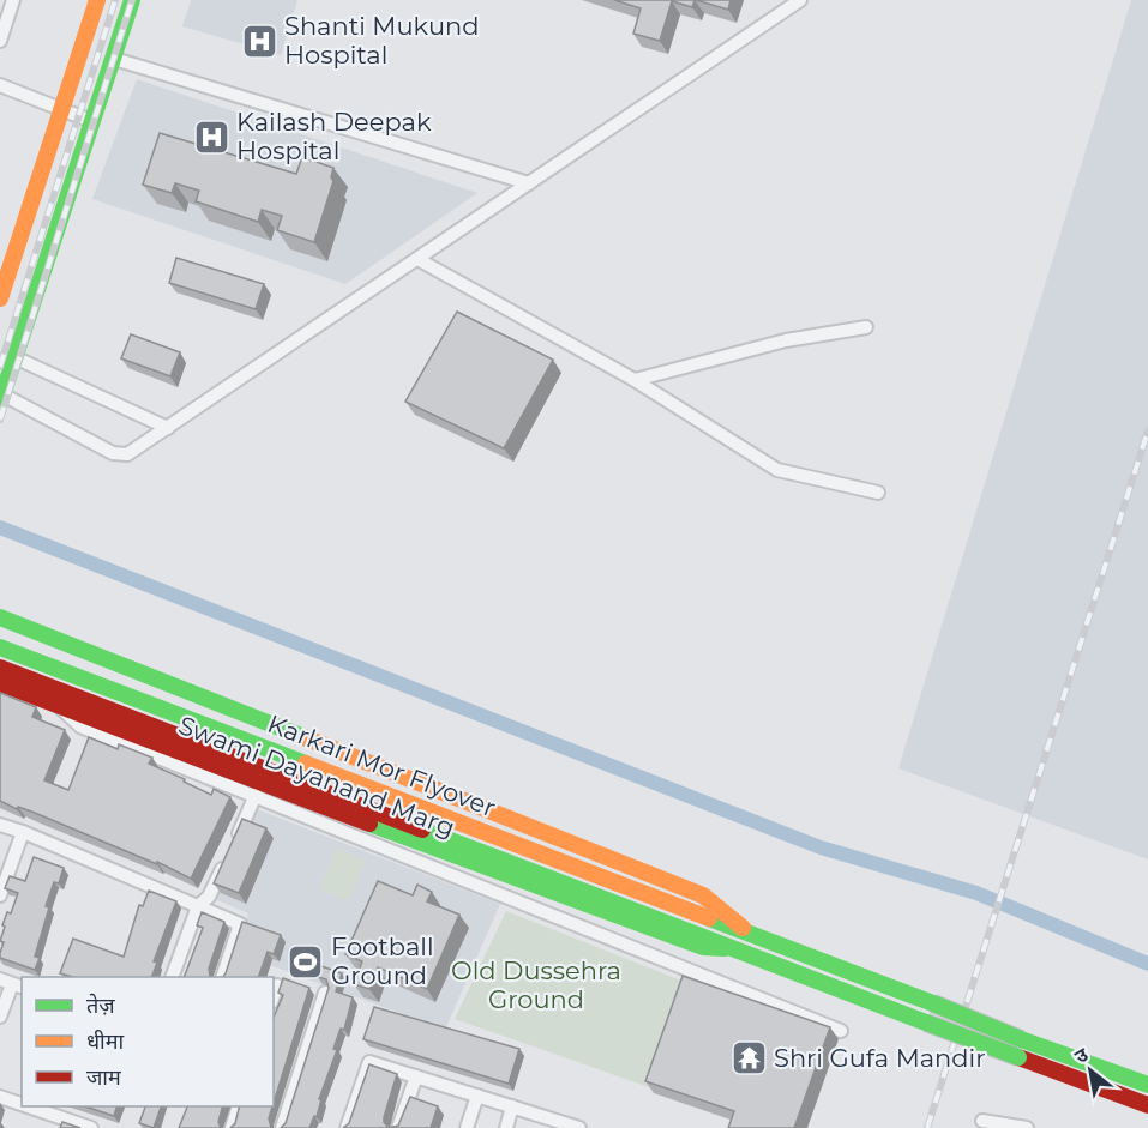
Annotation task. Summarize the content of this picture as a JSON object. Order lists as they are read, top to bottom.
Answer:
{
  "streets": {
    "main road": ["Karkari Mor Flyover", "Swami Dayanand Marg"]
  },
  "crossings": [
    ["Karkari Mor Flyover", "Swami Dayanand Marg"]
  ],
  "parks": ["Old Dussehra Ground"],
  "places": {
    "hospital": ["Shanti Mukund Hospital", "Kailash Deepak Hospital"],
    "sports": ["Football Ground"],
    "temple": ["Shri Gufa Mandir"]
  },
  "legend": ["तेज़", "धीमा", "जाम"],
  "north": "top left"
}
